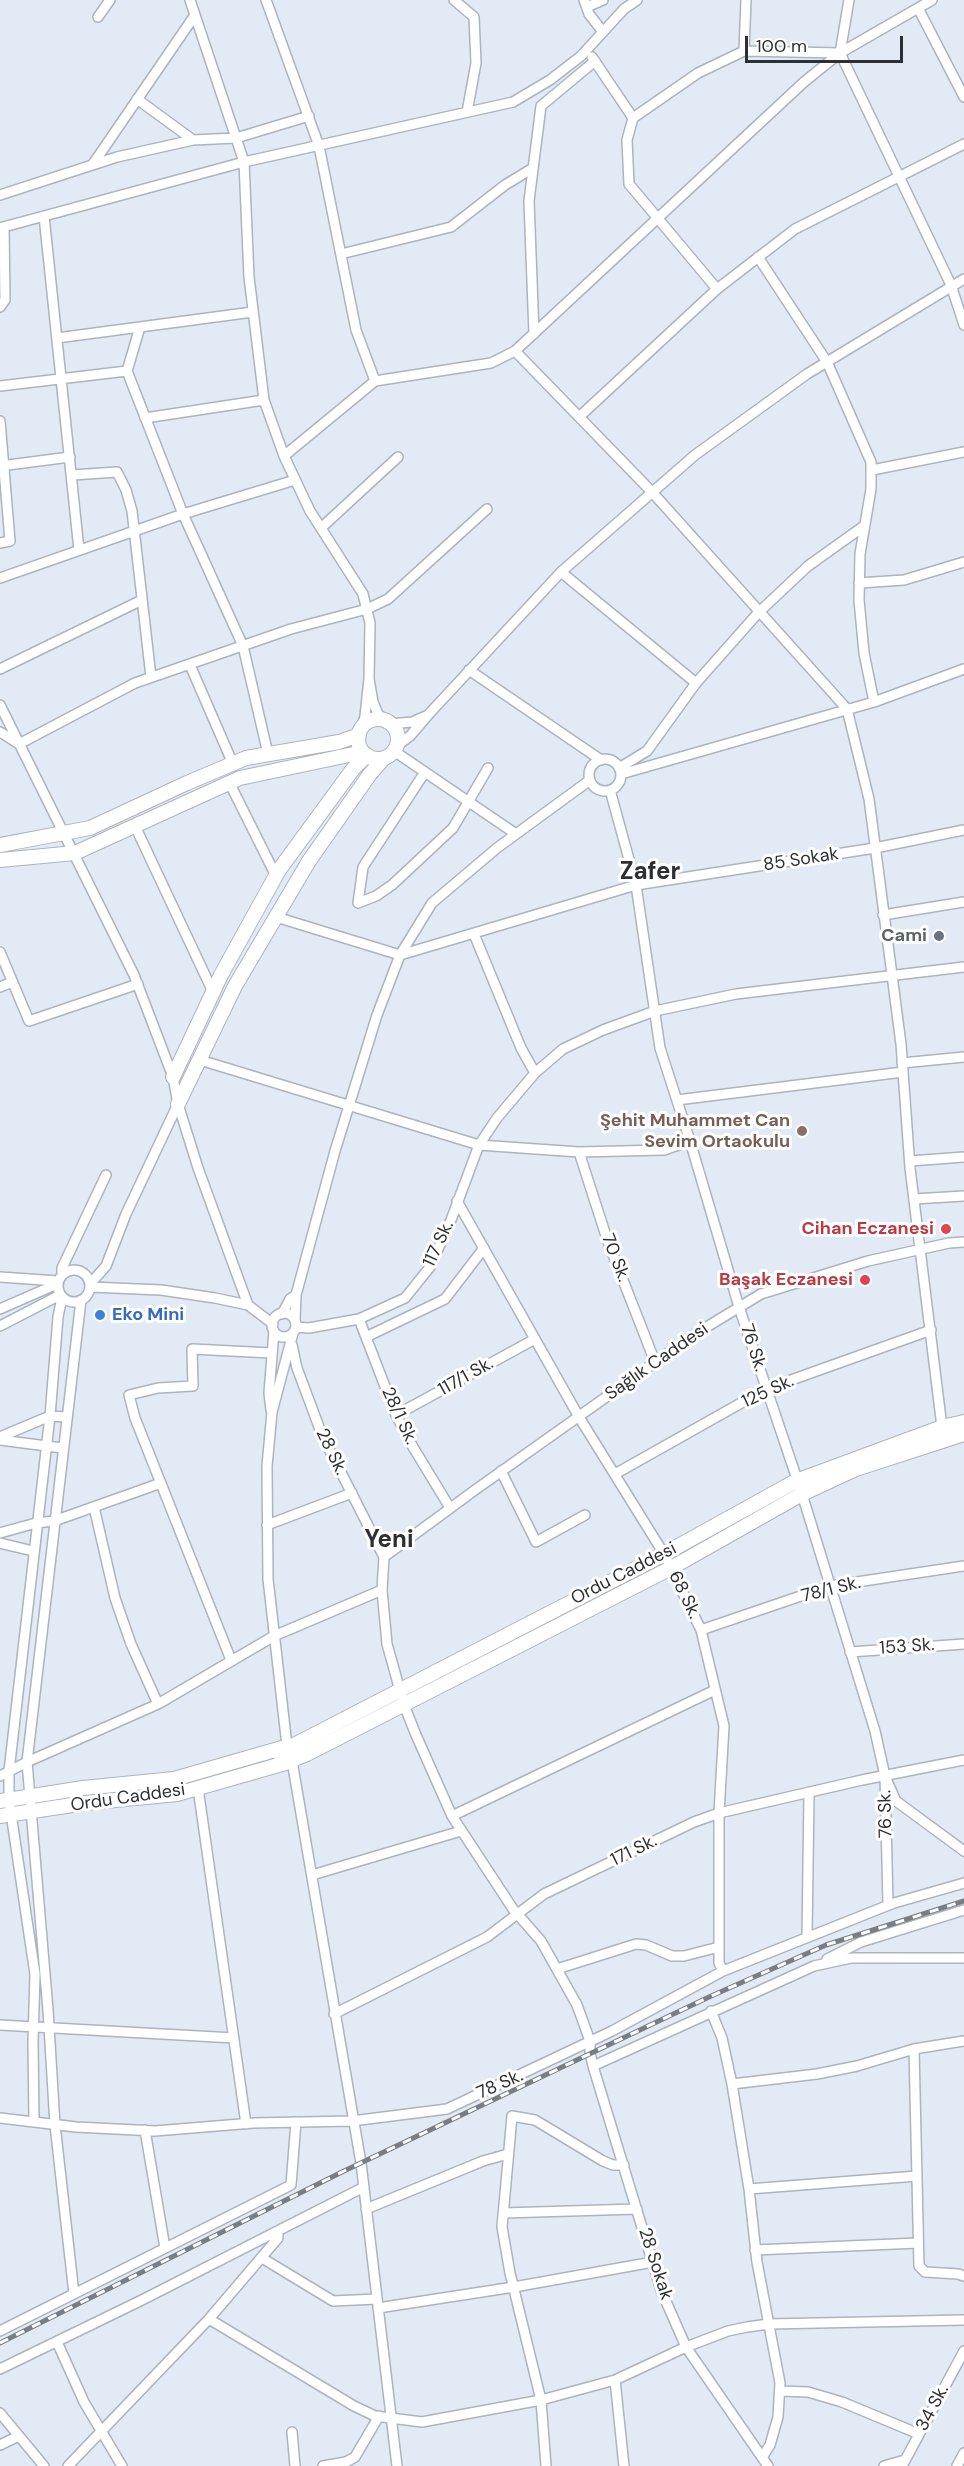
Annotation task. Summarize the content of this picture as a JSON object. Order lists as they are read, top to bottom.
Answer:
{
  "streets": {
    "main road": ["Ordu Caddesi"],
    "street": [
      "85 Sokak",
      "117 Sk.",
      "70 Sk.",
      "76 Sk.",
      "Sağlık Caddesi",
      "117/1 Sk.",
      "125 Sk.",
      "28/1 Sk.",
      "28 Sk.",
      "78/1 Sk.",
      "68 Sk.",
      "153 Sk.",
      "171 Sk.",
      "78 Sk.",
      "28 Sokak",
      "34 Sk."
    ]
  },
  "crossings": [
    ["85 Sokak", "76 Sk."],
    ["117 Sk.", "76 Sk."],
    ["117 Sk.", "28/1 Sk."],
    ["117 Sk.", "28 Sk."],
    ["117 Sk.", "68 Sk."],
    ["70 Sk.", "Sağlık Caddesi"],
    ["76 Sk.", "Sağlık Caddesi"],
    ["76 Sk.", "125 Sk."],
    ["76 Sk.", "Ordu Caddesi"],
    ["76 Sk.", "78/1 Sk."],
    ["76 Sk.", "153 Sk."],
    ["76 Sk.", "171 Sk."],
    ["76 Sk.", "78 Sk."],
    ["Sağlık Caddesi", "28/1 Sk."],
    ["Sağlık Caddesi", "28 Sk."],
    ["Sağlık Caddesi", "68 Sk."],
    ["Sağlık Caddesi", "28 Sokak"],
    ["117/1 Sk.", "28/1 Sk."],
    ["117/1 Sk.", "68 Sk."],
    ["125 Sk.", "68 Sk."],
    ["28 Sk.", "28 Sokak"],
    ["Ordu Caddesi", "68 Sk."],
    ["Ordu Caddesi", "28 Sokak"],
    ["78/1 Sk.", "68 Sk."],
    ["68 Sk.", "171 Sk."],
    ["68 Sk.", "78 Sk."],
    ["171 Sk.", "28 Sokak"],
    ["78 Sk.", "28 Sokak"]
  ],
  "districts": ["Zafer", "Yeni"],
  "places": [
    "Cami",
    "Şehit Muhammet Can Sevim Ortaokulu",
    "Cihan Eczanesi",
    "Başak Eczanesi",
    "Eko Mini"
  ],
  "scale_bar": "100 m"
}
